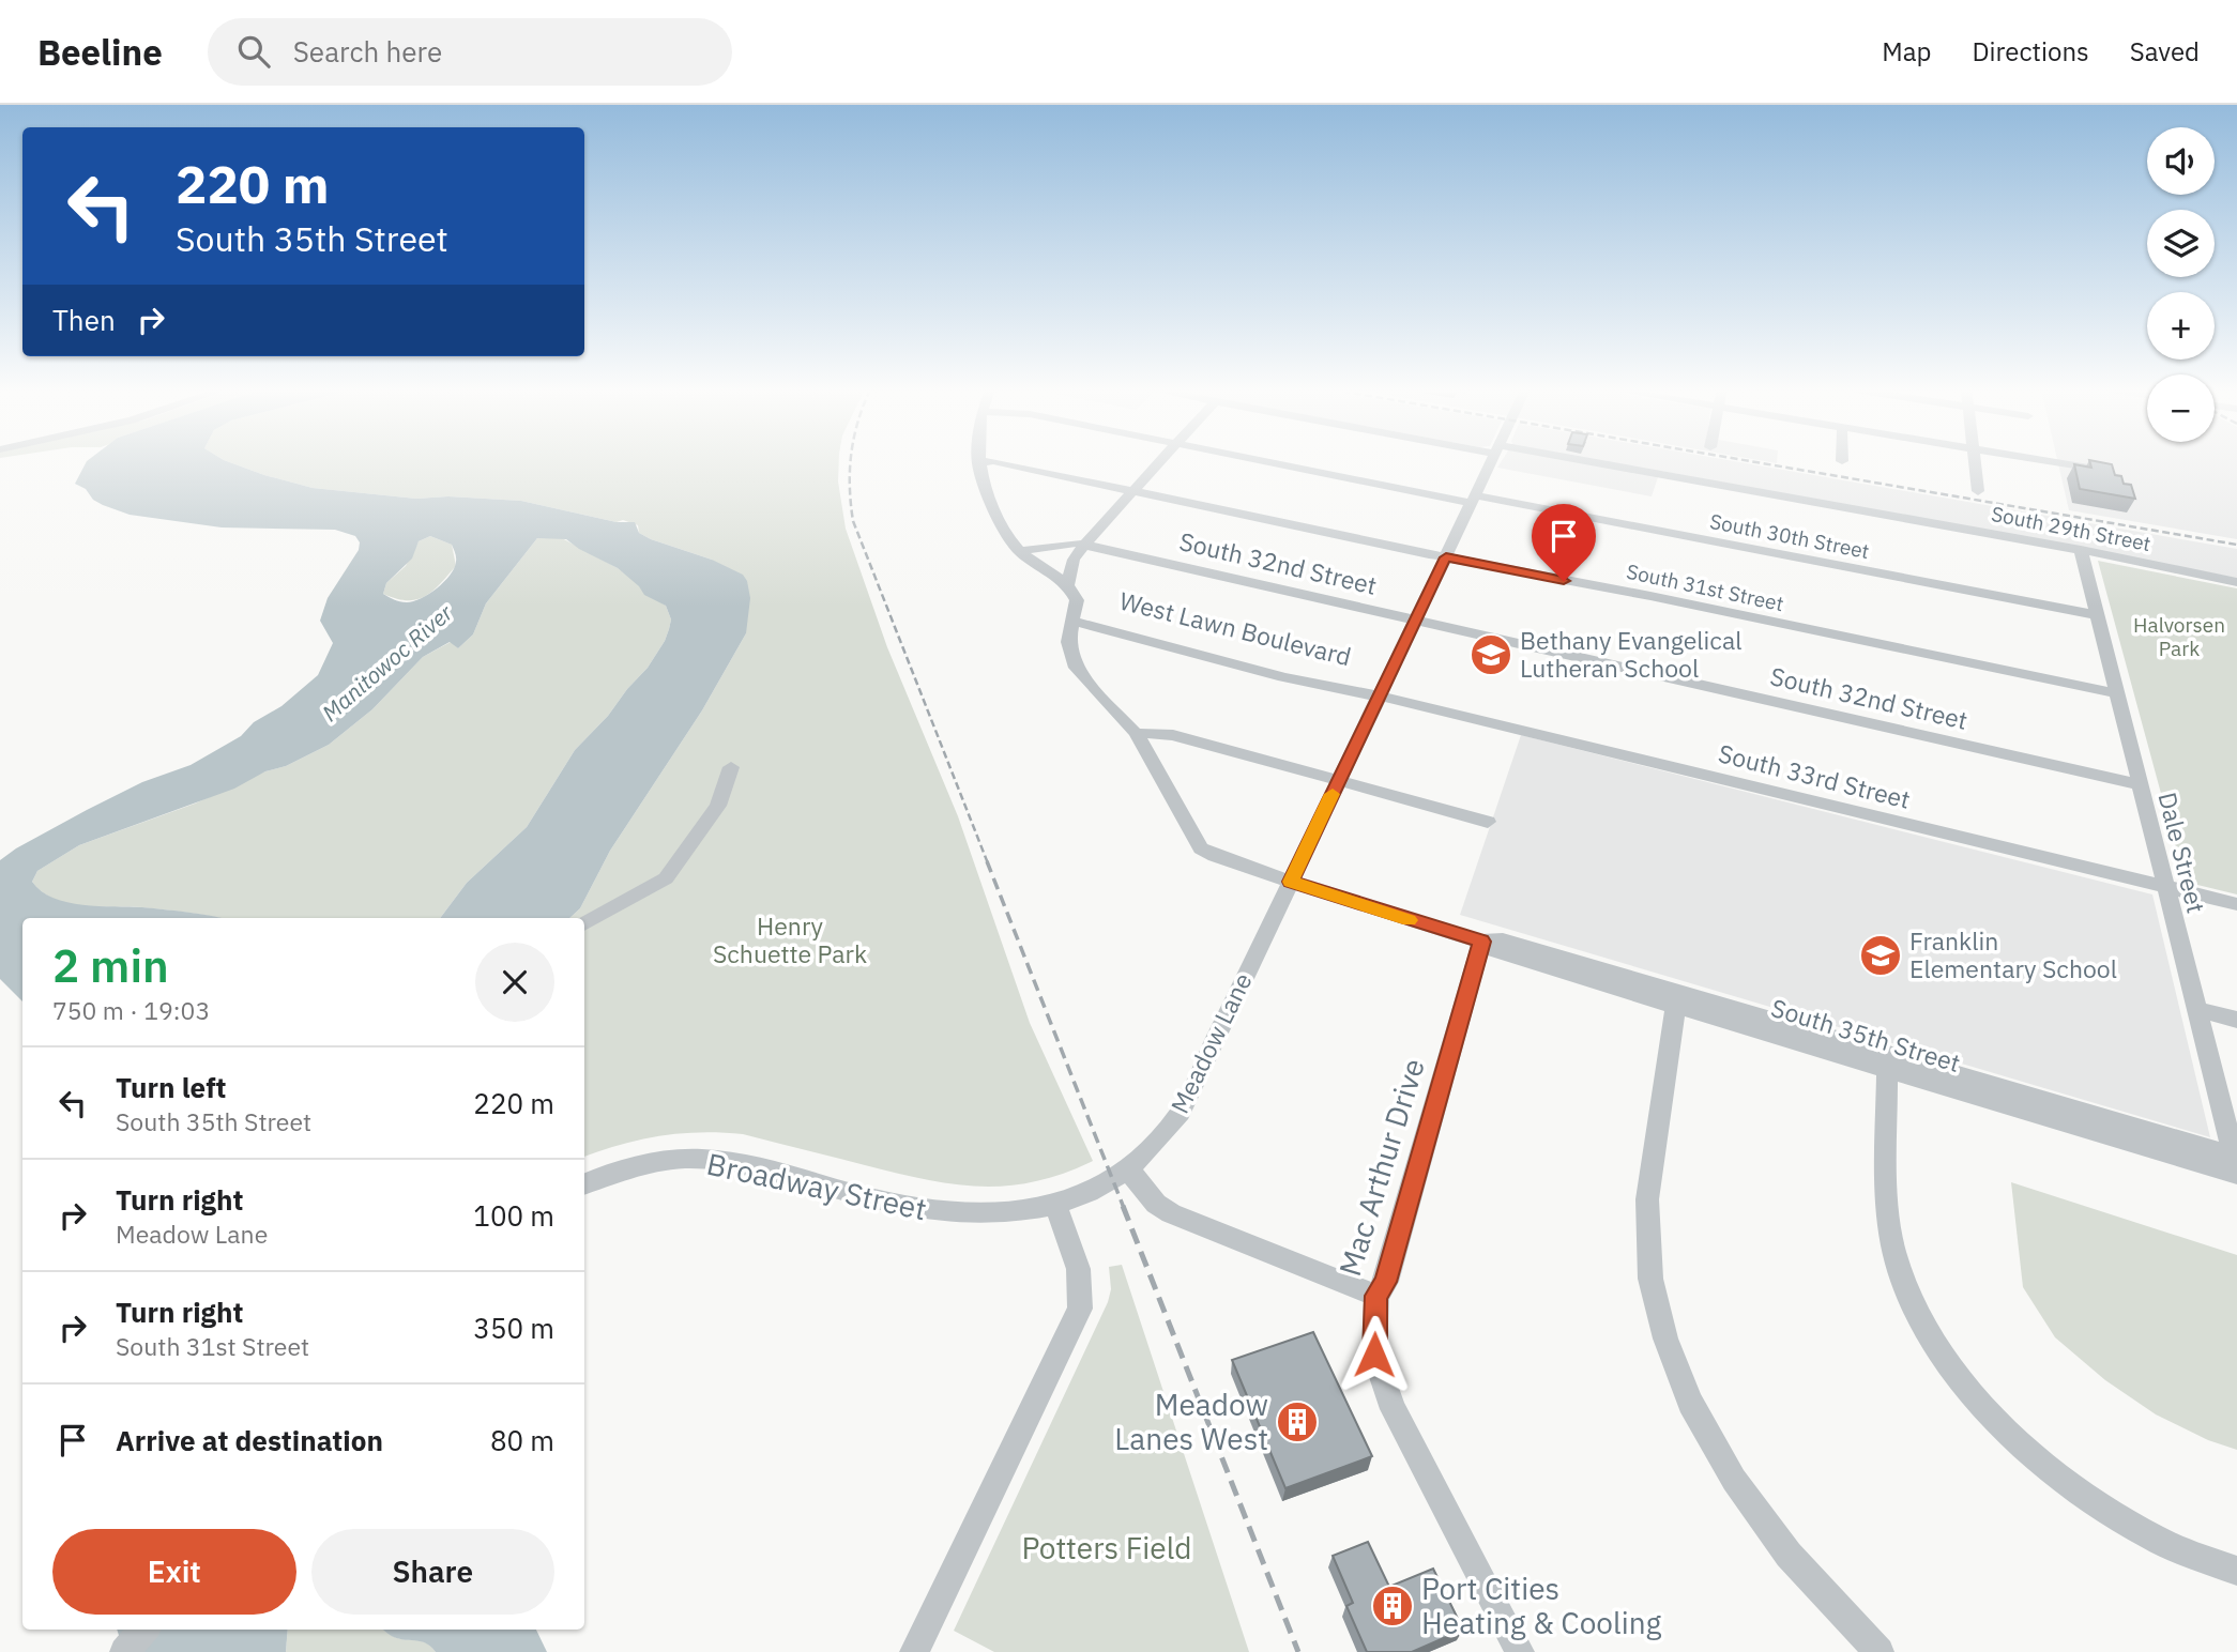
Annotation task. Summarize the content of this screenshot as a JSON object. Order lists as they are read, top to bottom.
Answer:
{
  "streets": {
    "street": [
      "South 29th Street",
      "South 30th Street",
      "South 32nd Street",
      "South 31st Street",
      "West Lawn Boulevard",
      "South 33rd Street",
      "Dale Street",
      "South 35th Street",
      "Meadow Lane",
      "Mac Arthur Drive",
      "Broadway Street"
    ]
  },
  "crossings": [
    ["South 29th Street", "Dale Street"],
    ["South 30th Street", "Dale Street"],
    ["South 30th Street", "Meadow Lane"],
    ["South 32nd Street", "Dale Street"],
    ["South 32nd Street", "Meadow Lane"],
    ["South 31st Street", "Dale Street"],
    ["South 31st Street", "Meadow Lane"],
    ["West Lawn Boulevard", "South 33rd Street"],
    ["West Lawn Boulevard", "Meadow Lane"],
    ["South 33rd Street", "Dale Street"],
    ["South 33rd Street", "Meadow Lane"],
    ["Dale Street", "South 35th Street"],
    ["South 35th Street", "Meadow Lane"],
    ["South 35th Street", "Mac Arthur Drive"],
    ["Meadow Lane", "Broadway Street"]
  ],
  "water": ["Manitowoc River"],
  "parks": ["Halvorsen Park", "Henry Schuette Park", "Potters Field"],
  "places": {
    "school or university": ["Bethany Evangelical Lutheran School", "Franklin Elementary School"],
    "building": ["Meadow Lanes West", "Port Cities Heating & Cooling"]
  },
  "page": {
    "header": "Beeline",
    "search": "Search here",
    "nav": ["Map", "Directions", "Saved"],
    "map_buttons": ["+", "−"],
    "turn": ["220 m", "South 35th Street"],
    "then": "Then",
    "heading": ["2 min", "750 m · 19:03"],
    "list": [
      {
        "name": "Turn left",
        "note": "South 35th Street",
        "value": "220 m"
      },
      {
        "name": "Turn right",
        "note": "Meadow Lane",
        "value": "100 m"
      },
      {
        "name": "Turn right",
        "note": "South 31st Street",
        "value": "350 m"
      },
      {
        "name": "Arrive at destination",
        "value": "80 m"
      }
    ],
    "buttons": ["Exit", "Share"]
  }
}
